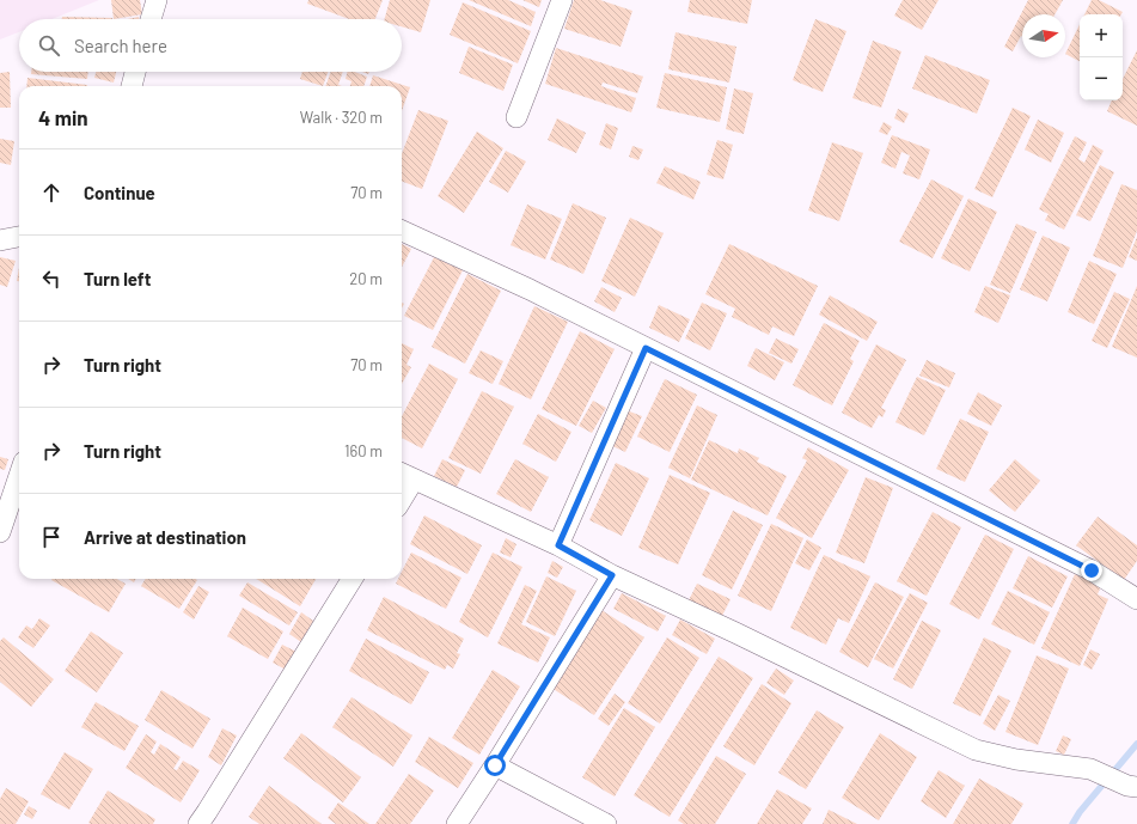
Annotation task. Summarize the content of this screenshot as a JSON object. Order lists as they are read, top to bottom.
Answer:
{
  "north": "right",
  "page": {
    "map_buttons": ["+", "−"],
    "search": "Search here",
    "heading": ["4 min", "Walk · 320 m"],
    "list": [
      ["Continue", "70 m"],
      ["Turn left", "20 m"],
      ["Turn right", "70 m"],
      ["Turn right", "160 m"],
      "Arrive at destination"
    ]
  }
}
